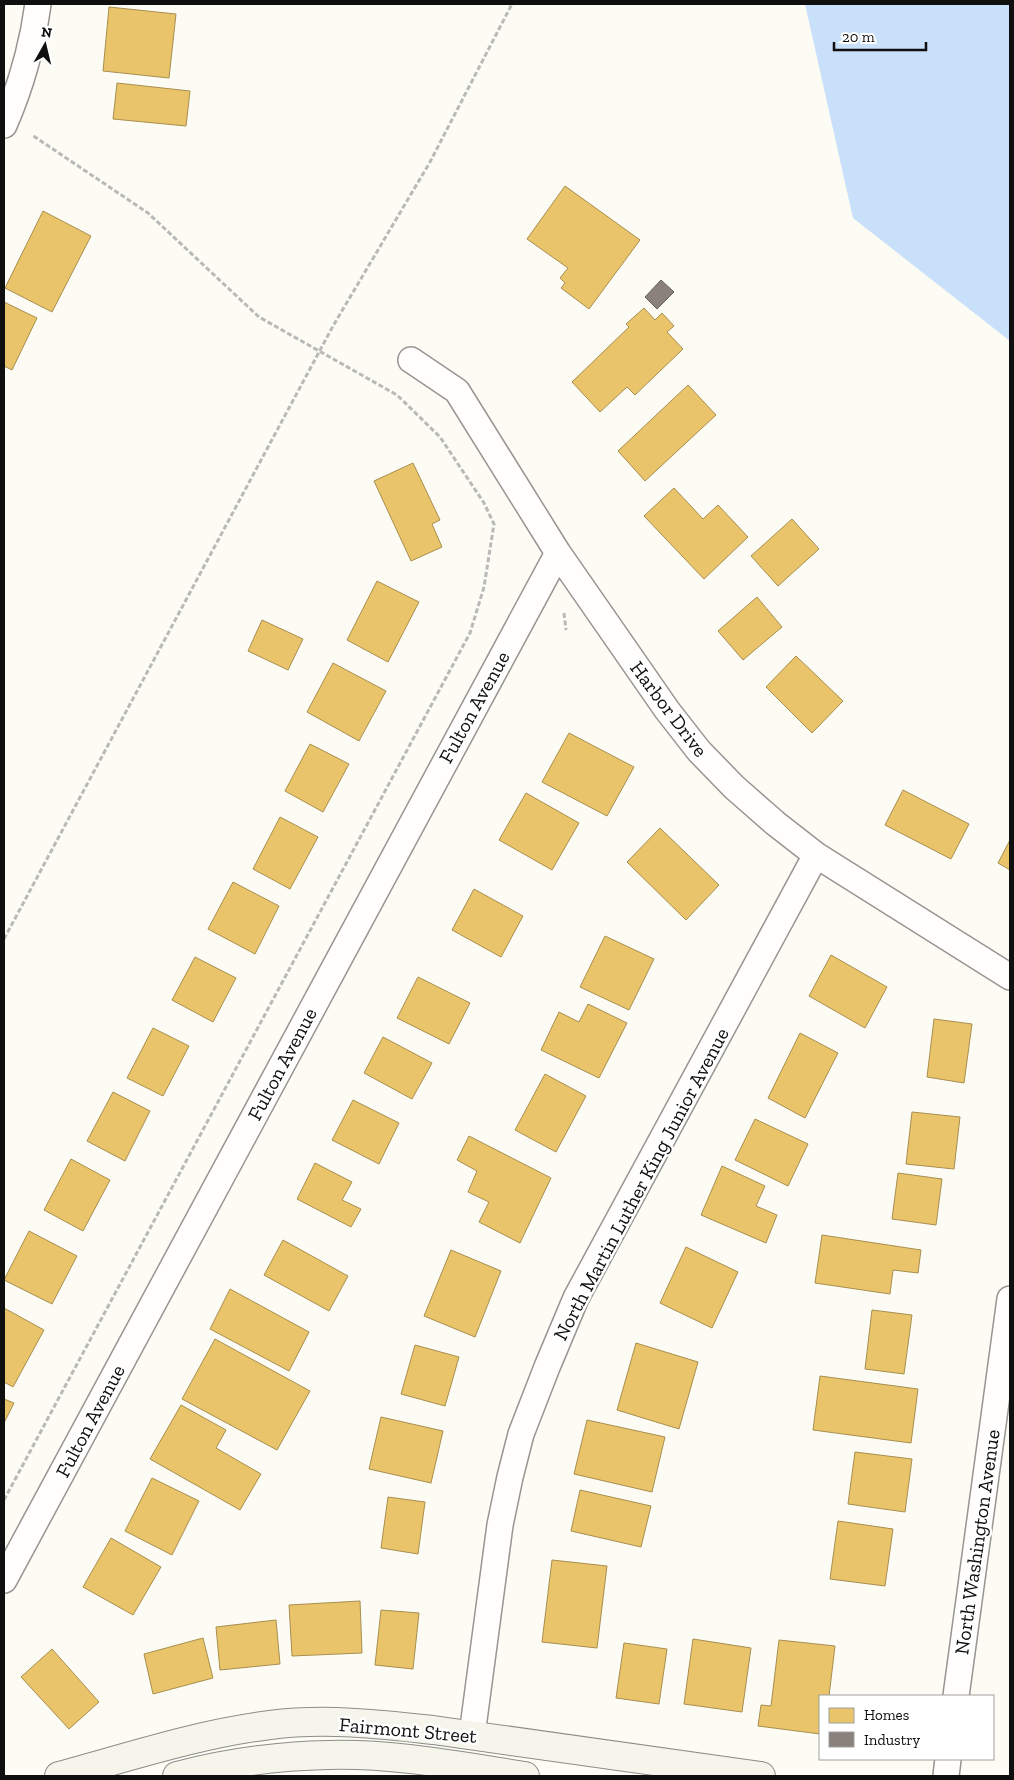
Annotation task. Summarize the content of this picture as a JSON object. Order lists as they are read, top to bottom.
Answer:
{
  "streets": {
    "main road": ["Fairmont Street"],
    "street": [
      "Fulton Avenue",
      "Harbor Drive",
      "North Martin Luther King Junior Avenue",
      "North Washington Avenue"
    ]
  },
  "crossings": [
    ["Fulton Avenue", "Harbor Drive"],
    ["Harbor Drive", "North Martin Luther King Junior Avenue"],
    ["North Martin Luther King Junior Avenue", "Fairmont Street"]
  ],
  "legend": ["Homes", "Industry"],
  "scale_bar": "20 m",
  "north": "top"
}
